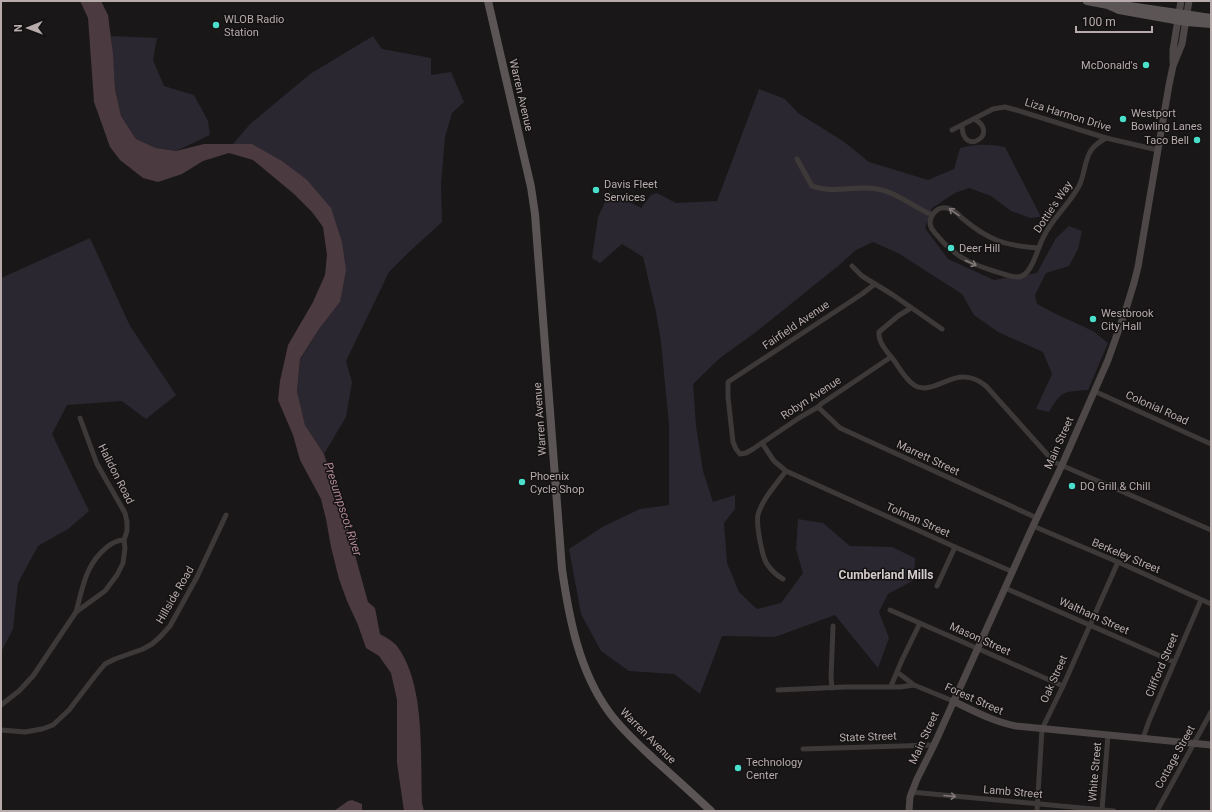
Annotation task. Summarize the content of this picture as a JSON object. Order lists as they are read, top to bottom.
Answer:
{
  "streets": {
    "main road": ["Warren Avenue", "Main Street", "Forest Street"],
    "street": [
      "Liza Harmon Drive",
      "Dottie's Way",
      "Fairfield Avenue",
      "Robyn Avenue",
      "Colonial Road",
      "Marrett Street",
      "Halidon Road",
      "Tolman Street",
      "Berkeley Street",
      "Hillside Road",
      "Waltham Street",
      "Mason Street",
      "Clifford Street",
      "Oak Street",
      "State Street",
      "Cottage Street",
      "White Street",
      "Lamb Street"
    ]
  },
  "crossings": [
    ["Liza Harmon Drive", "Dottie's Way"],
    ["Liza Harmon Drive", "Main Street"],
    ["Fairfield Avenue", "Robyn Avenue"],
    ["Robyn Avenue", "Marrett Street"],
    ["Robyn Avenue", "Tolman Street"],
    ["Colonial Road", "Main Street"],
    ["Main Street", "Marrett Street"],
    ["Main Street", "Tolman Street"],
    ["Main Street", "Berkeley Street"],
    ["Main Street", "Waltham Street"],
    ["Main Street", "Mason Street"],
    ["Main Street", "Forest Street"],
    ["Main Street", "State Street"],
    ["Main Street", "Lamb Street"],
    ["Berkeley Street", "Clifford Street"],
    ["Berkeley Street", "Oak Street"],
    ["Waltham Street", "Clifford Street"],
    ["Waltham Street", "Oak Street"],
    ["Mason Street", "Oak Street"],
    ["Clifford Street", "Forest Street"],
    ["Oak Street", "Forest Street"],
    ["Oak Street", "Lamb Street"],
    ["Forest Street", "Cottage Street"],
    ["Forest Street", "White Street"],
    ["White Street", "Lamb Street"]
  ],
  "one_way": ["Lamb Street"],
  "districts": ["Cumberland Mills"],
  "water": ["Presumpscot River"],
  "places": [
    "WLOB Radio Station",
    "McDonald's",
    "Westport Bowling Lanes",
    "Taco Bell",
    "Davis Fleet Services",
    "Deer Hill",
    "Westbrook City Hall",
    "Phoenix Cycle Shop",
    "DQ Grill & Chill",
    "Technology Center"
  ],
  "scale_bar": "100 m",
  "north": "left"
}
